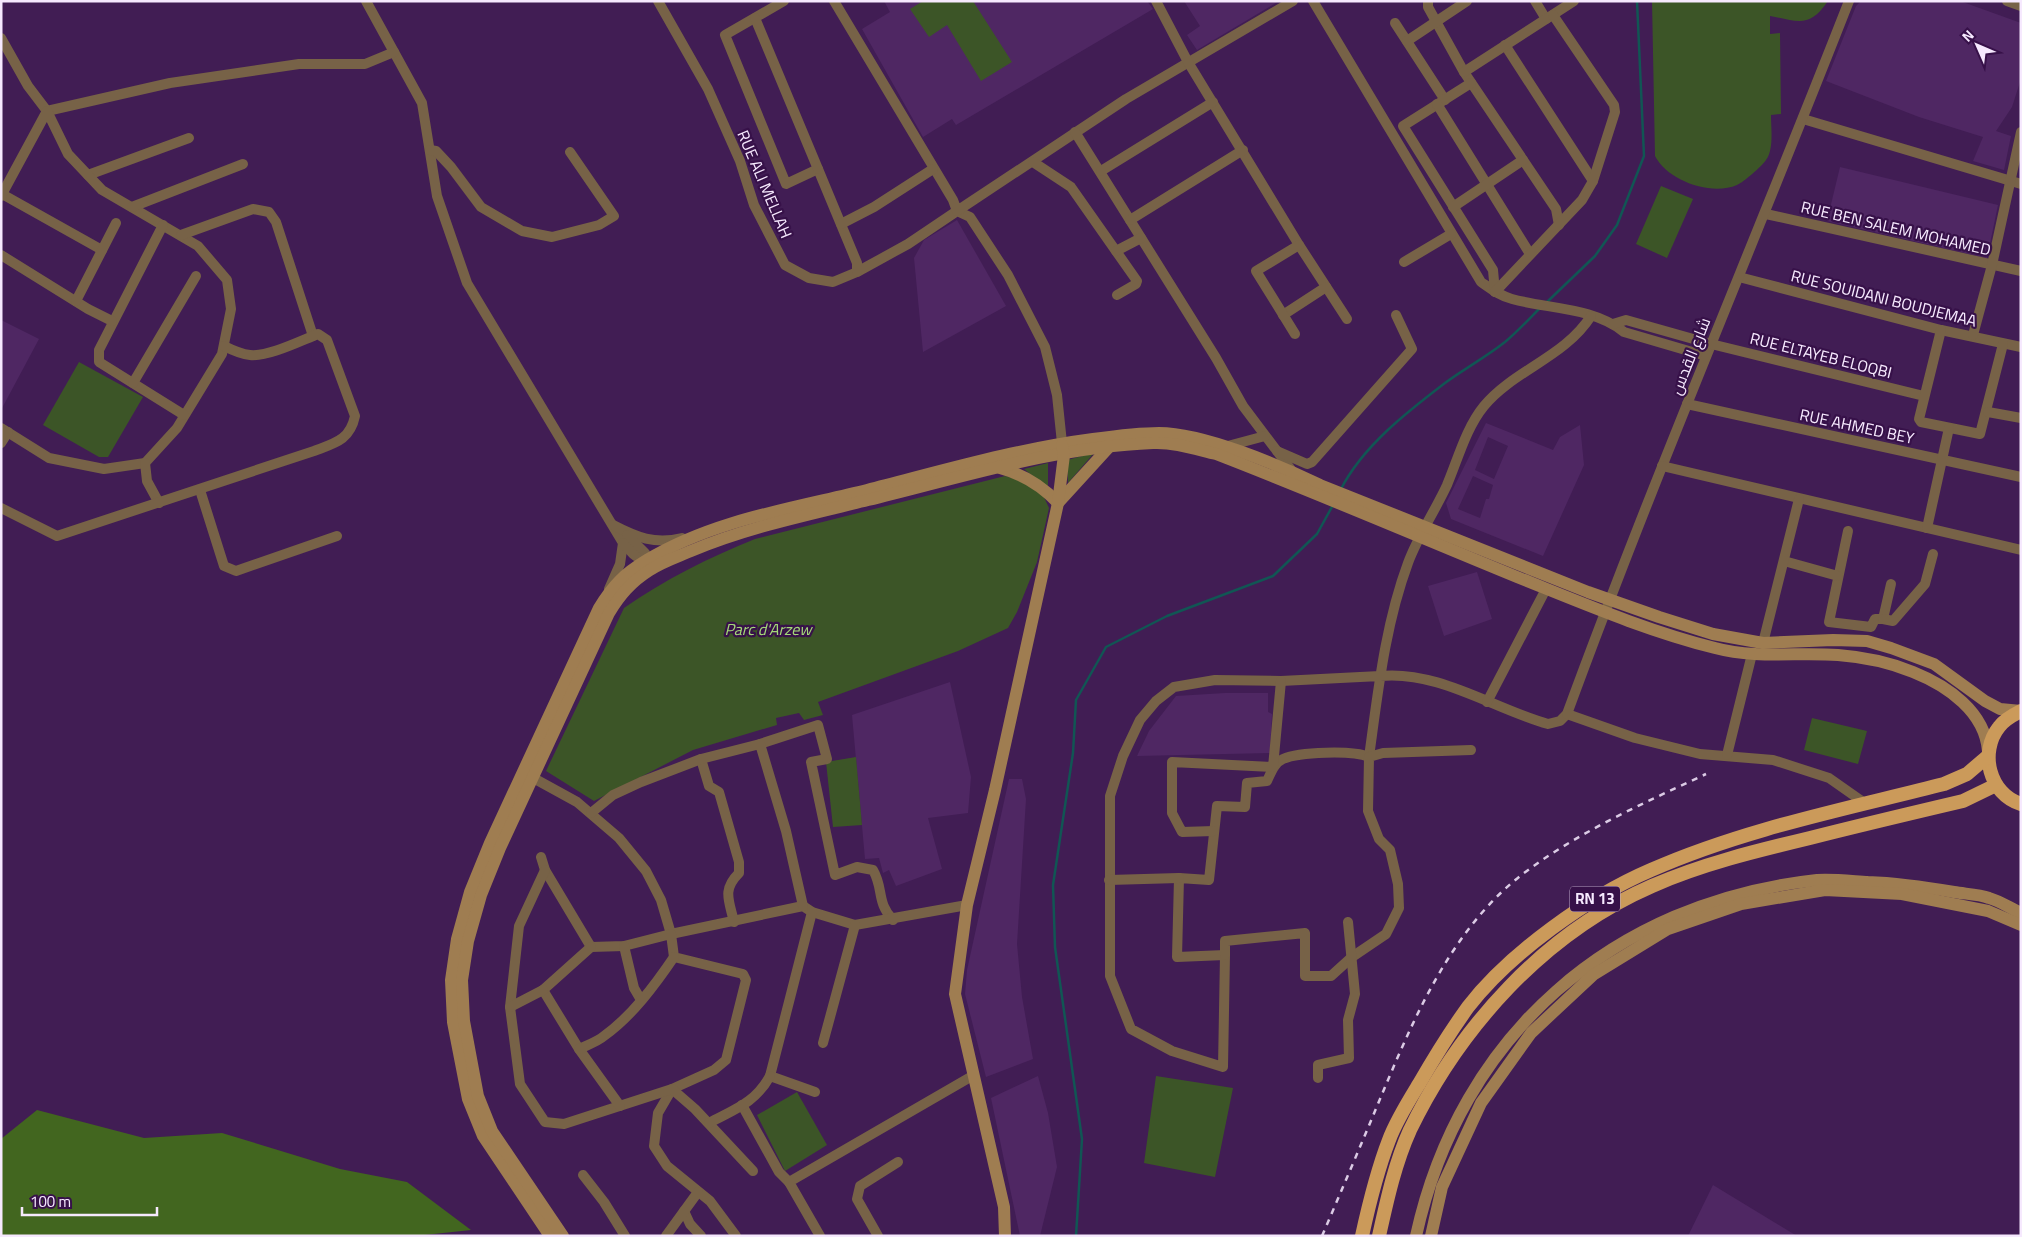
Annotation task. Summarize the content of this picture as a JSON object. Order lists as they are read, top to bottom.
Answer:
{
  "streets": {
    "highway": ["RN 13"],
    "street": [
      "RUE ALI MELLAH",
      "RUE BEN SALEM MOHAMED",
      "RUE SOUIDANI BOUDJEMAA",
      "RUE ELTAYEB ELOQBI",
      "شارع القدس",
      "RUE AHMED BEY"
    ]
  },
  "crossings": [
    ["RUE BEN SALEM MOHAMED", "شارع القدس"],
    ["RUE SOUIDANI BOUDJEMAA", "شارع القدس"],
    ["RUE ELTAYEB ELOQBI", "شارع القدس"],
    ["شارع القدس", "RUE AHMED BEY"]
  ],
  "parks": ["Parc d'Arzew"],
  "scale_bar": "100 m",
  "north": "top left"
}
